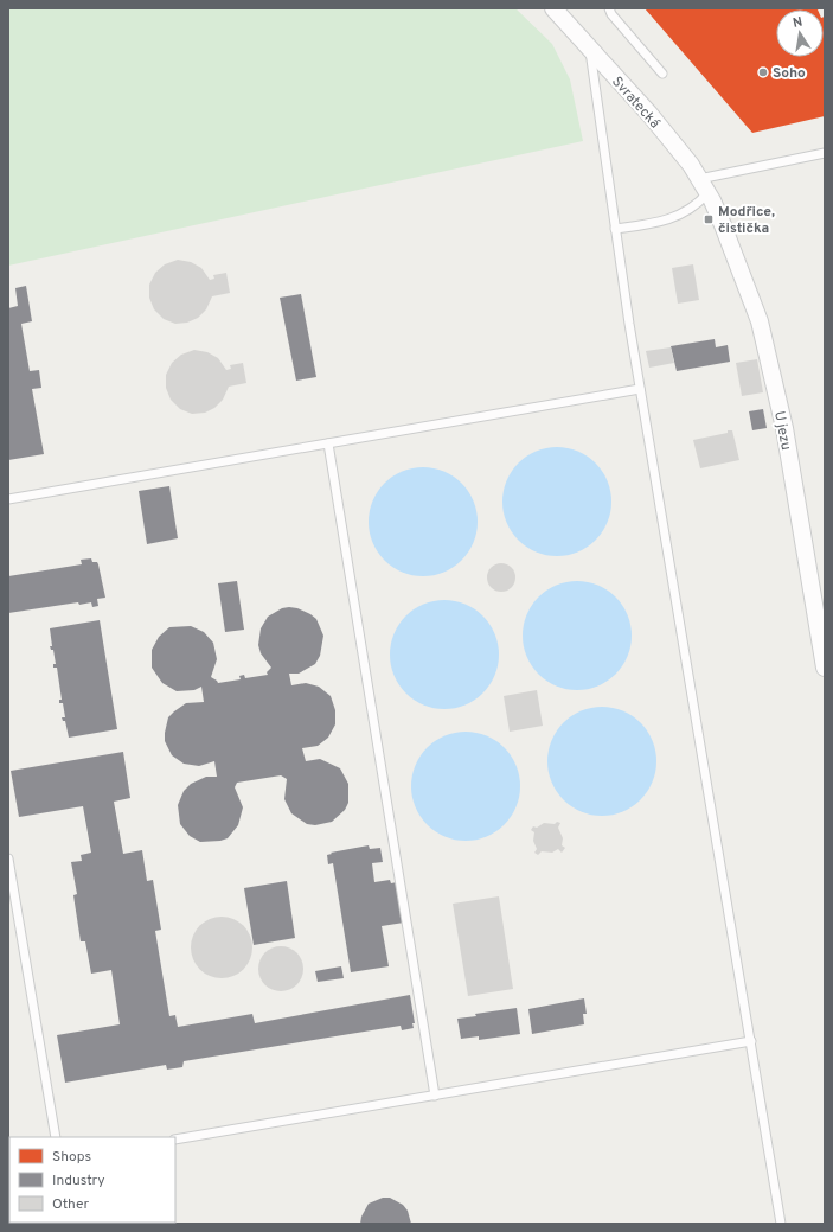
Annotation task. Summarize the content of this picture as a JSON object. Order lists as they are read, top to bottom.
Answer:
{
  "streets": {
    "street": ["Svratecká", "U jezu"]
  },
  "crossings": [
    ["Svratecká", "U jezu"]
  ],
  "places": {
    "other": ["Soho"],
    "transit": ["Modřice, čistička"]
  },
  "legend": ["Shops", "Industry", "Other"],
  "north": "top"
}
